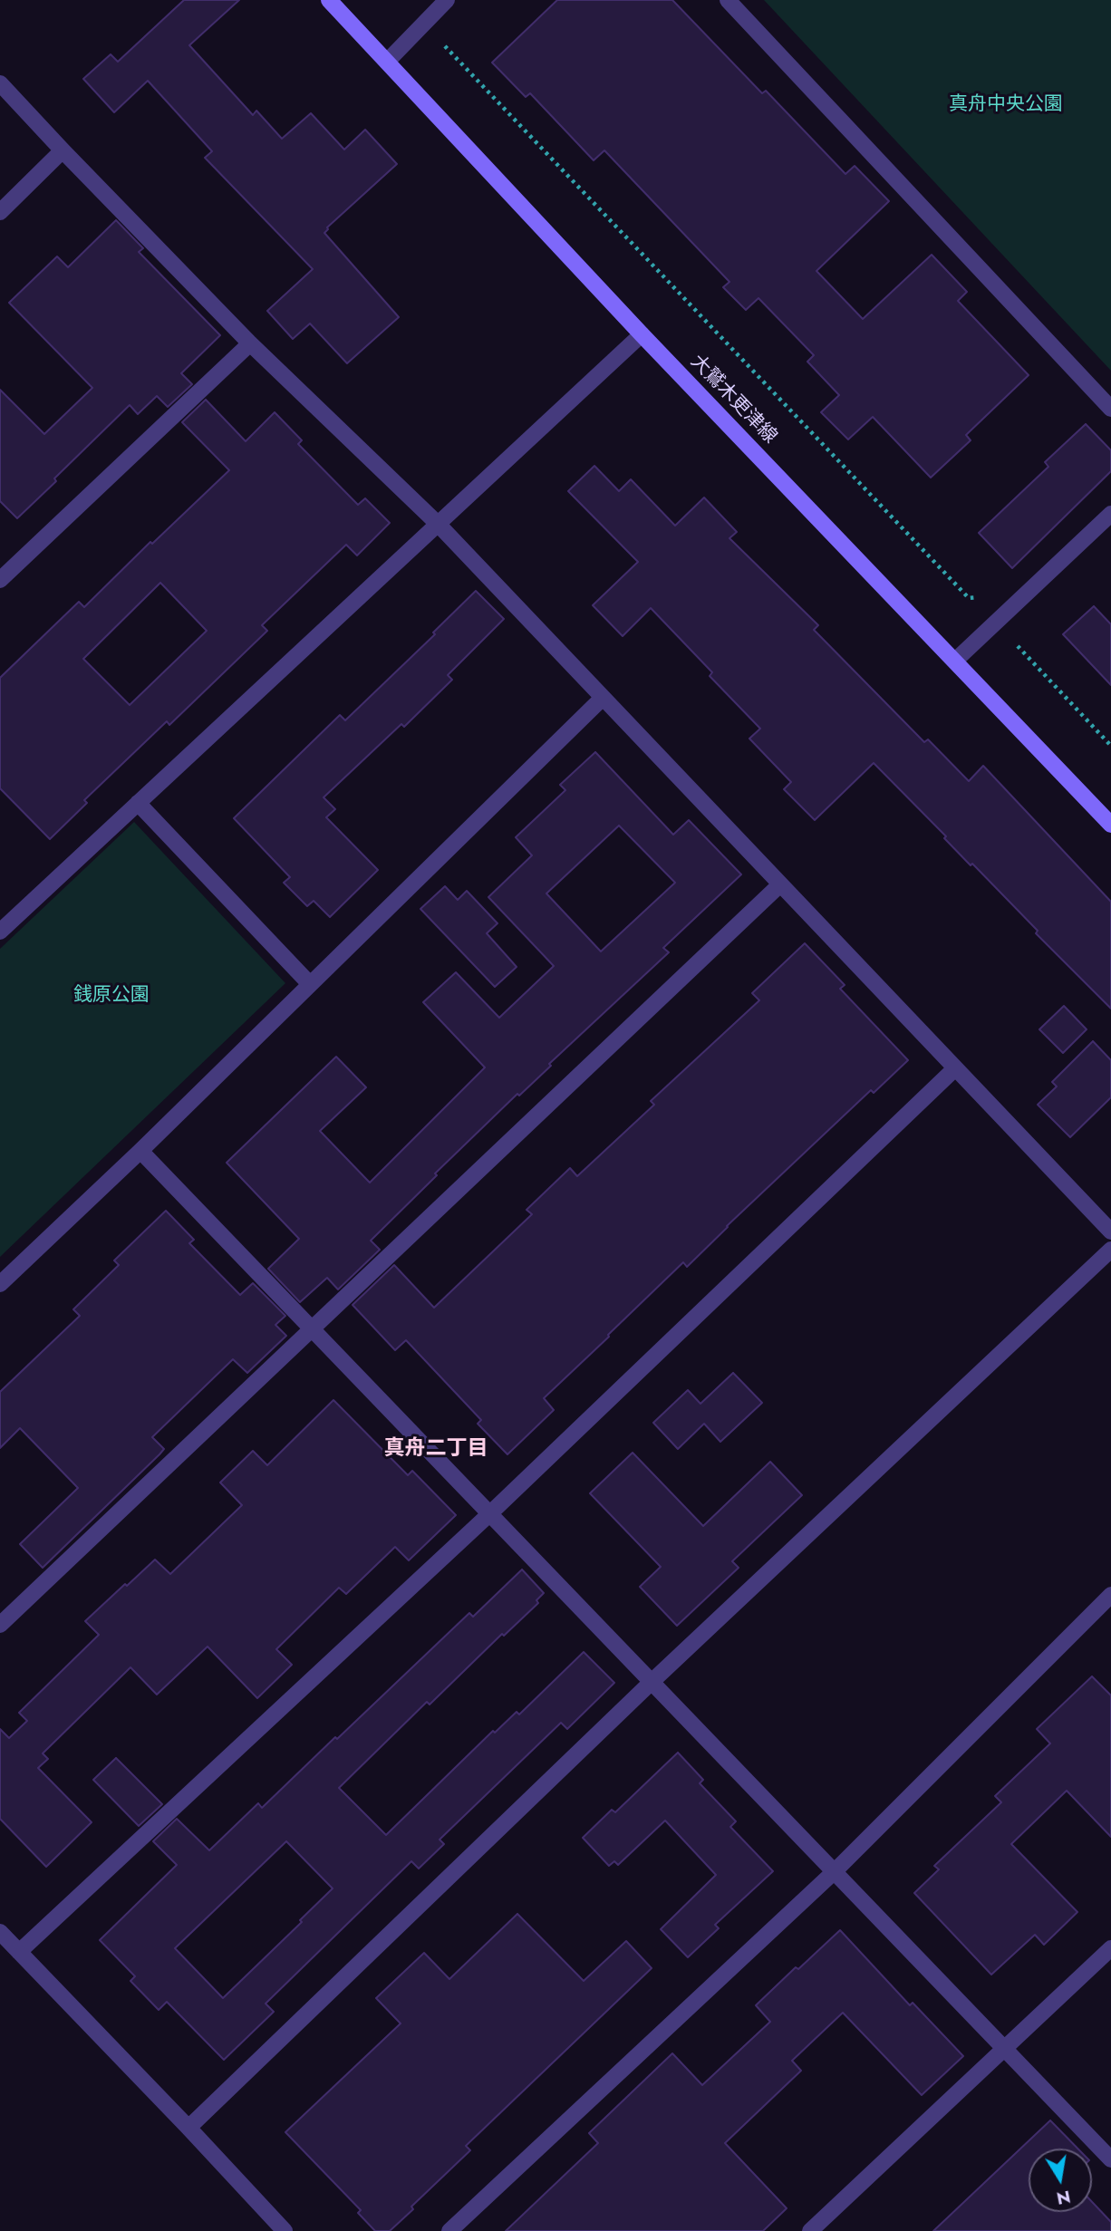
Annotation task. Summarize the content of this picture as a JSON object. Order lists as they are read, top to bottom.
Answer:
{
  "streets": {
    "main road": ["大鷲木更津線"]
  },
  "districts": ["真舟二丁目"],
  "parks": ["真舟中央公園", "銭原公園"],
  "north": "bottom"
}
